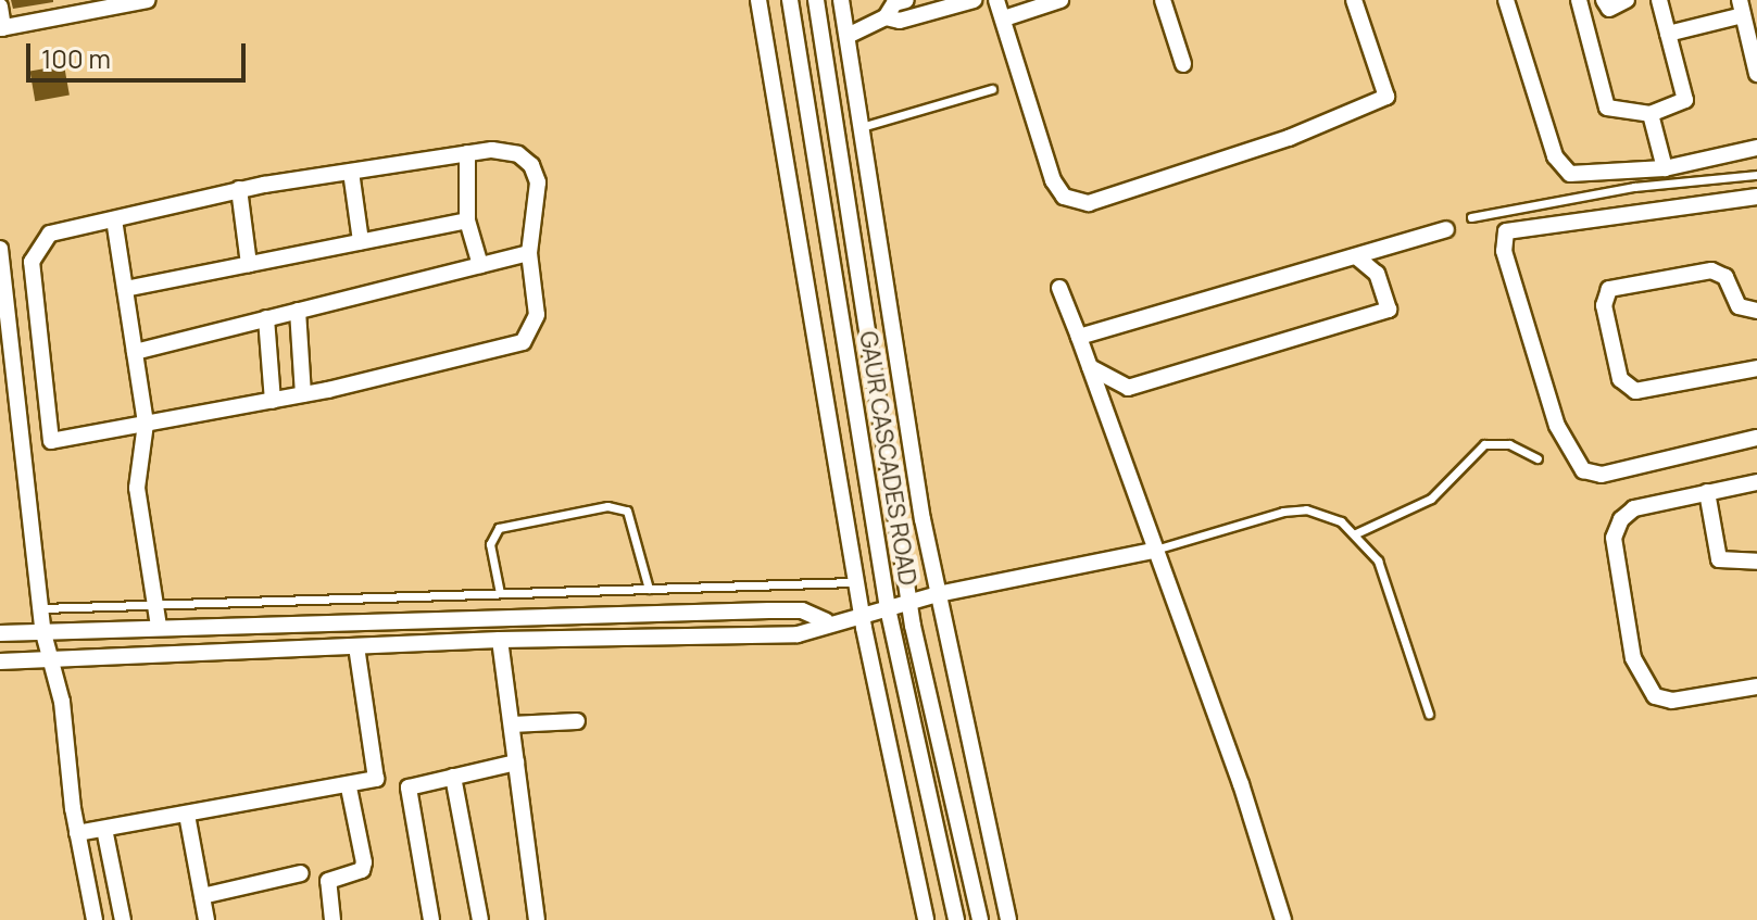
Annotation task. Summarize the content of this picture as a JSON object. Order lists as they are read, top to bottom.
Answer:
{
  "streets": {
    "street": ["GAUR CASCADES ROAD"]
  },
  "scale_bar": "100 m"
}
